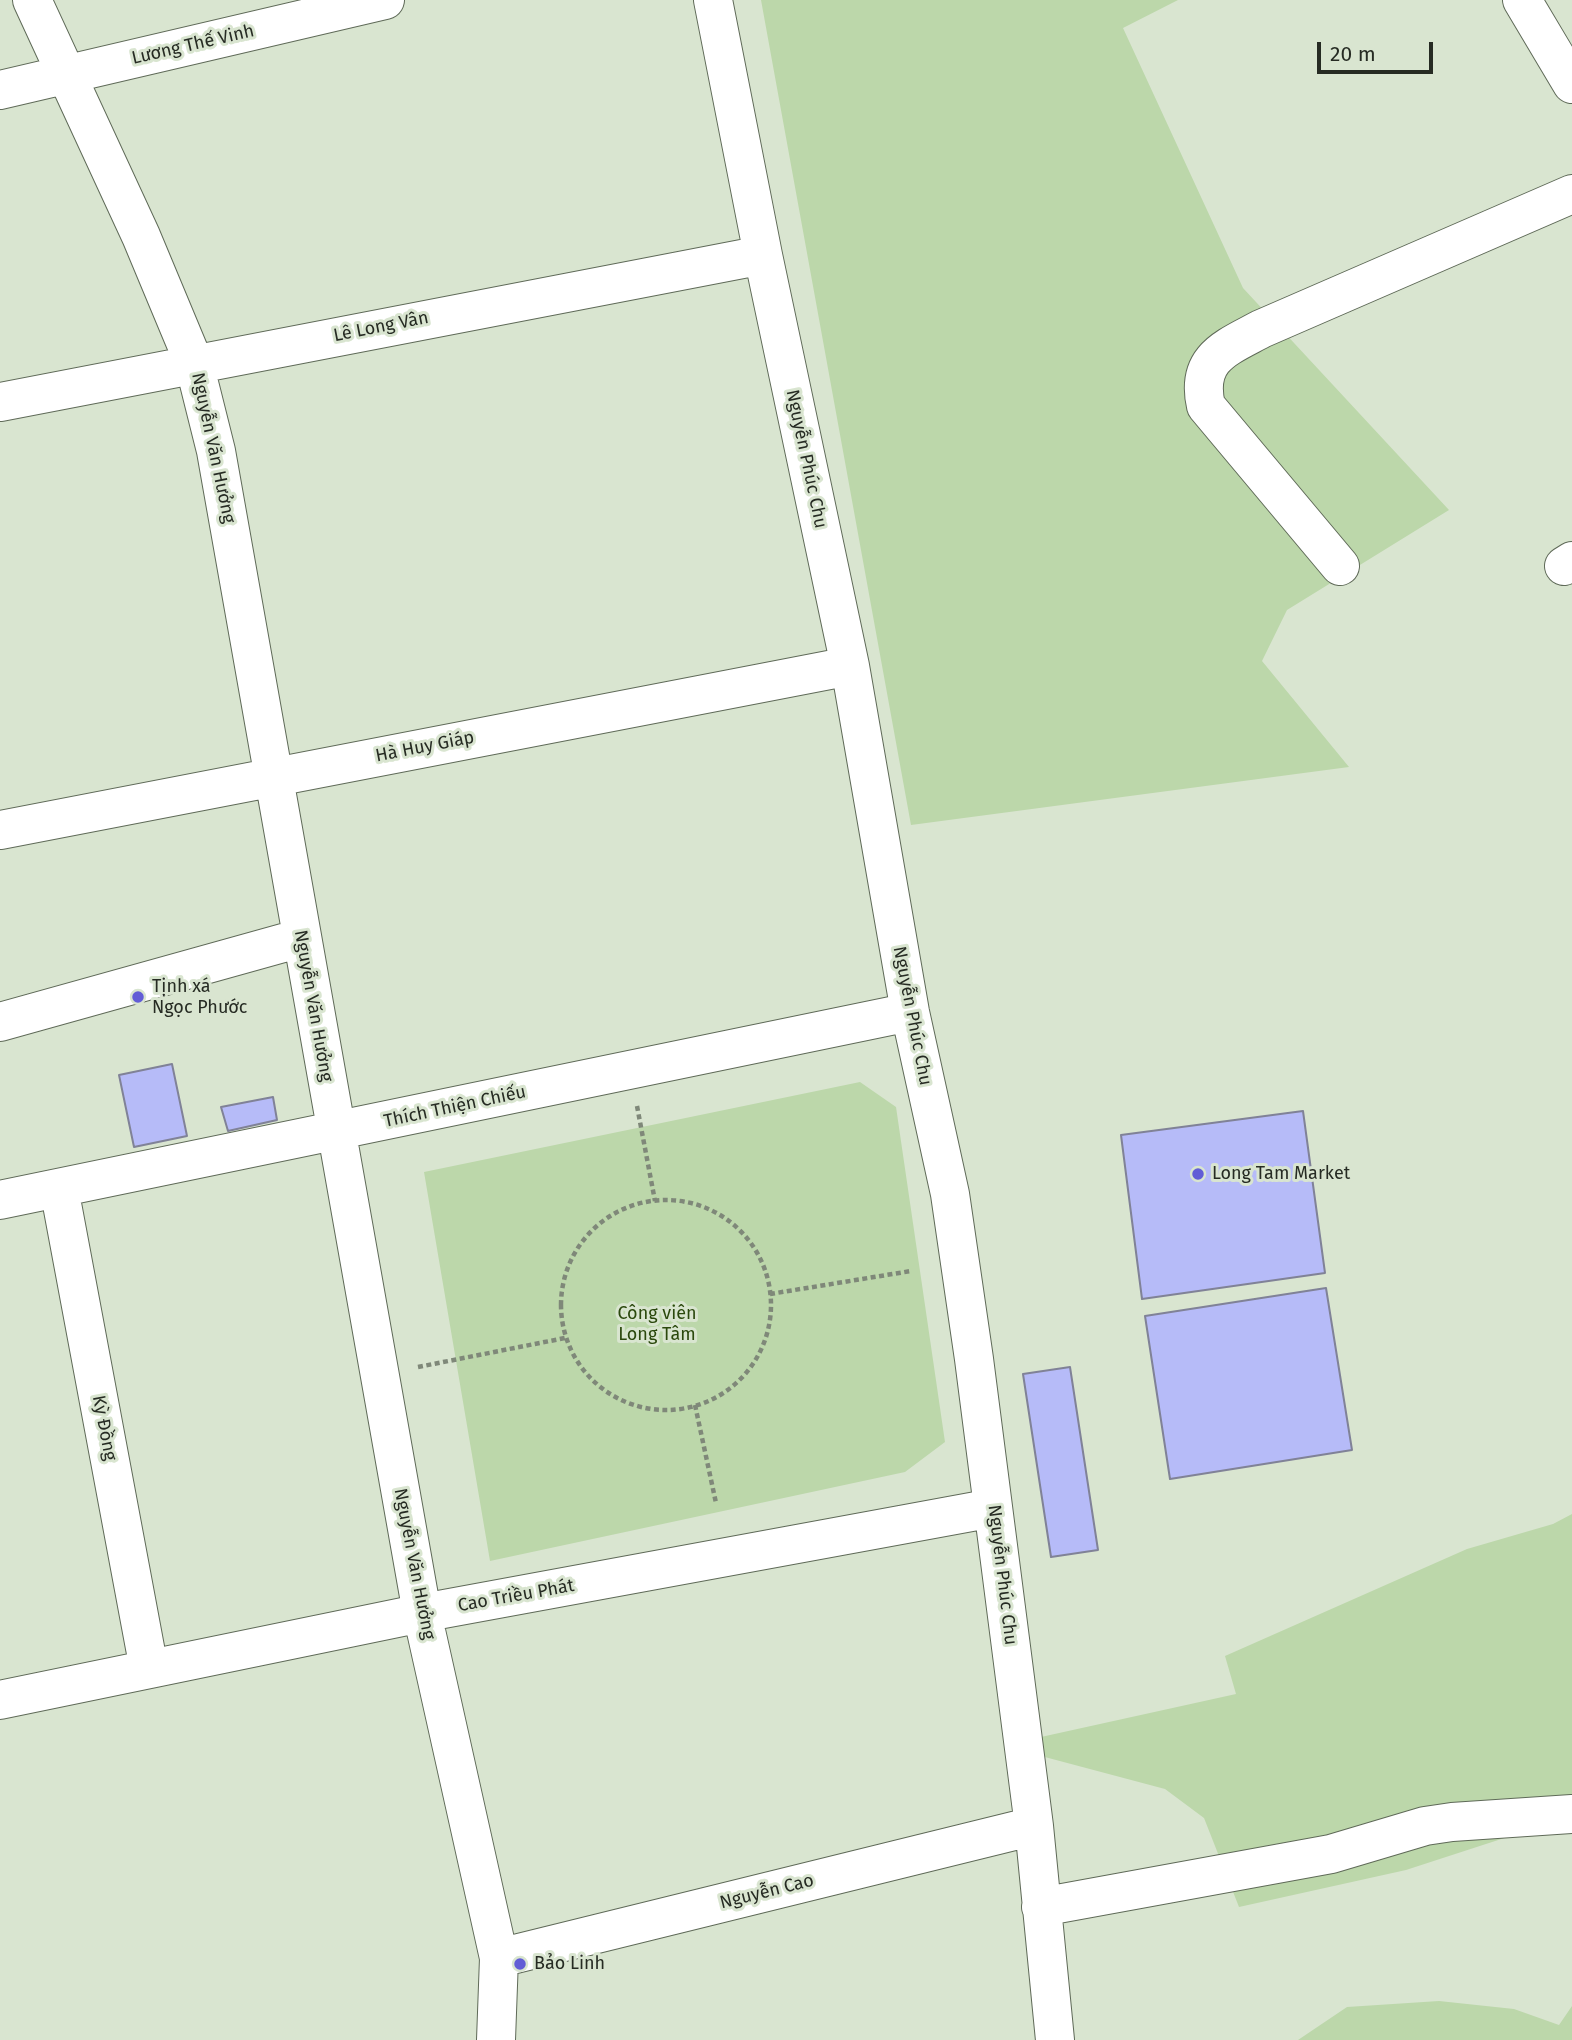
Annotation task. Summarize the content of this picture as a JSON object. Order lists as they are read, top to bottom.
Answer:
{
  "streets": {
    "street": [
      "Lương Thế Vinh",
      "Lê Long Vân",
      "Nguyễn Văn Hưởng",
      "Nguyễn Phúc Chu",
      "Hà Huy Giáp",
      "Thích Thiện Chiếu",
      "Kỳ Đồng",
      "Cao Triều Phát",
      "Nguyễn Cao"
    ]
  },
  "crossings": [
    ["Lương Thế Vinh", "Nguyễn Văn Hưởng"],
    ["Lê Long Vân", "Nguyễn Văn Hưởng"],
    ["Lê Long Vân", "Nguyễn Phúc Chu"],
    ["Nguyễn Văn Hưởng", "Hà Huy Giáp"],
    ["Nguyễn Văn Hưởng", "Thích Thiện Chiếu"],
    ["Nguyễn Văn Hưởng", "Cao Triều Phát"],
    ["Nguyễn Văn Hưởng", "Nguyễn Cao"],
    ["Nguyễn Phúc Chu", "Hà Huy Giáp"],
    ["Nguyễn Phúc Chu", "Thích Thiện Chiếu"],
    ["Nguyễn Phúc Chu", "Cao Triều Phát"],
    ["Nguyễn Phúc Chu", "Nguyễn Cao"],
    ["Thích Thiện Chiếu", "Kỳ Đồng"],
    ["Kỳ Đồng", "Cao Triều Phát"]
  ],
  "parks": ["Công viên Long Tâm"],
  "places": ["Tịnh xá Ngọc Phước", "Long Tam Market", "Bảo Linh"],
  "scale_bar": "20 m"
}
